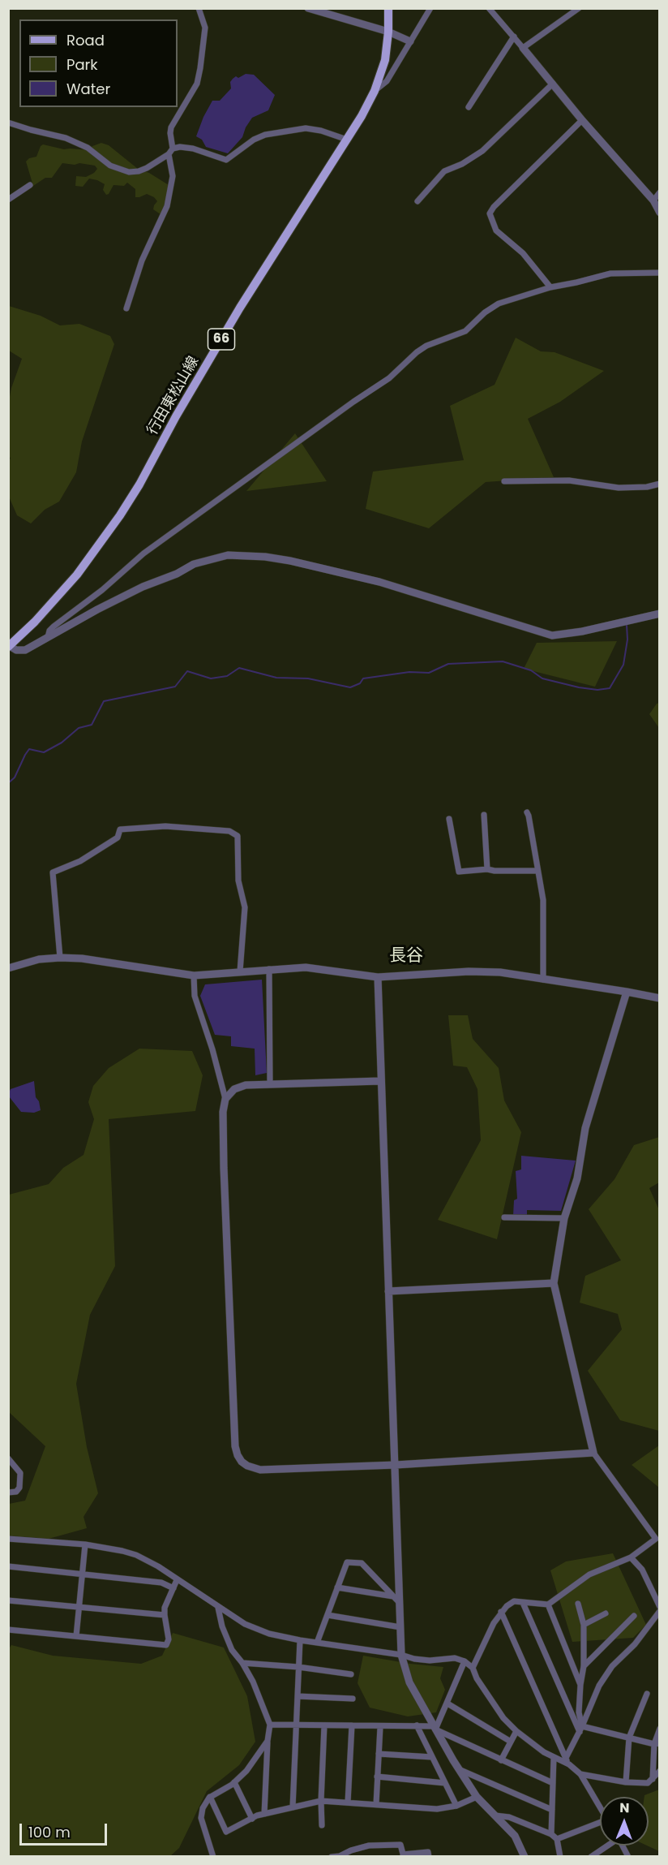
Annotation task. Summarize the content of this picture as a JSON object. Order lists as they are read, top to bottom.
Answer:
{
  "streets": {
    "main road": ["66", "行田東松山線"]
  },
  "districts": ["長谷"],
  "legend": ["Road", "Park", "Water"],
  "scale_bar": "100 m",
  "north": "top"
}
